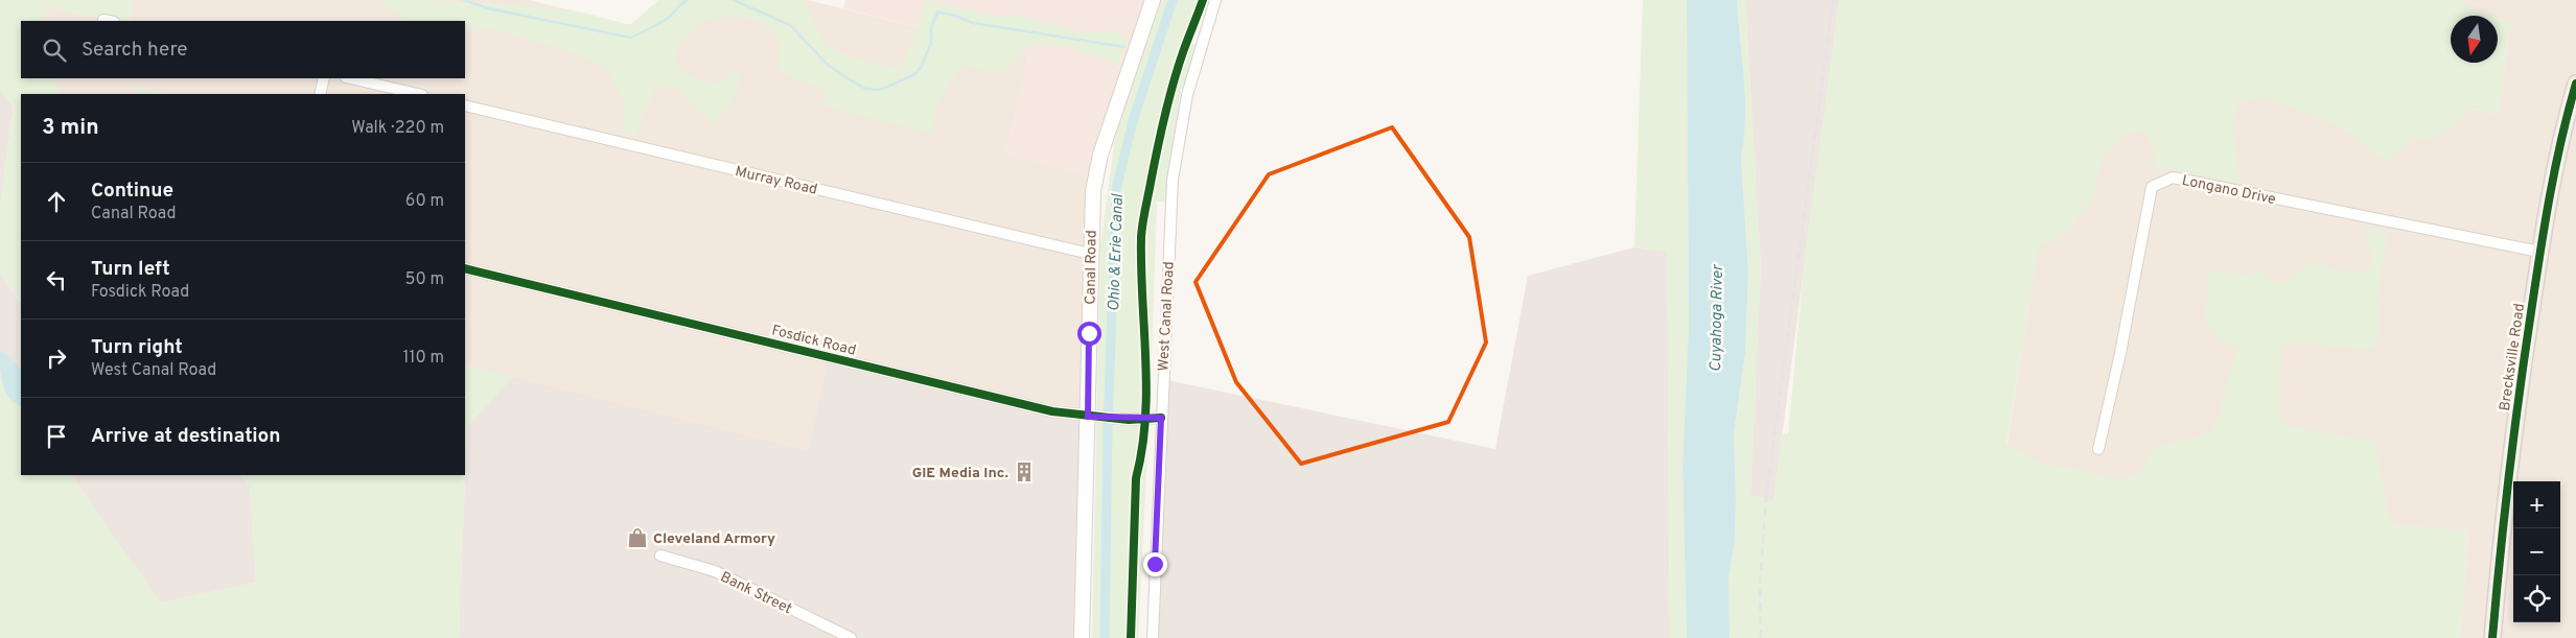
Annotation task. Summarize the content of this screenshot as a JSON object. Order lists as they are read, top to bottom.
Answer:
{
  "streets": {
    "main road": ["Canal Road", "Brecksville Road"],
    "street": [
      "Murray Road",
      "Longano Drive",
      "West Canal Road",
      "Fosdick Road",
      "Bank Street"
    ]
  },
  "crossings": [
    ["Murray Road", "Canal Road"],
    ["Longano Drive", "Brecksville Road"],
    ["Canal Road", "Fosdick Road"],
    ["West Canal Road", "Fosdick Road"]
  ],
  "water": ["Ohio & Erie Canal", "Cuyahoga River"],
  "places": {
    "building": ["GIE Media Inc."],
    "shop": ["Cleveland Armory"]
  },
  "north": "bottom",
  "page": {
    "search": "Search here",
    "heading": ["3 min", "Walk · 220 m"],
    "list": [
      ["Continue", "Canal Road", "60 m"],
      ["Turn left", "Fosdick Road", "50 m"],
      ["Turn right", "West Canal Road", "110 m"],
      "Arrive at destination"
    ],
    "map_buttons": ["+", "−"]
  }
}
